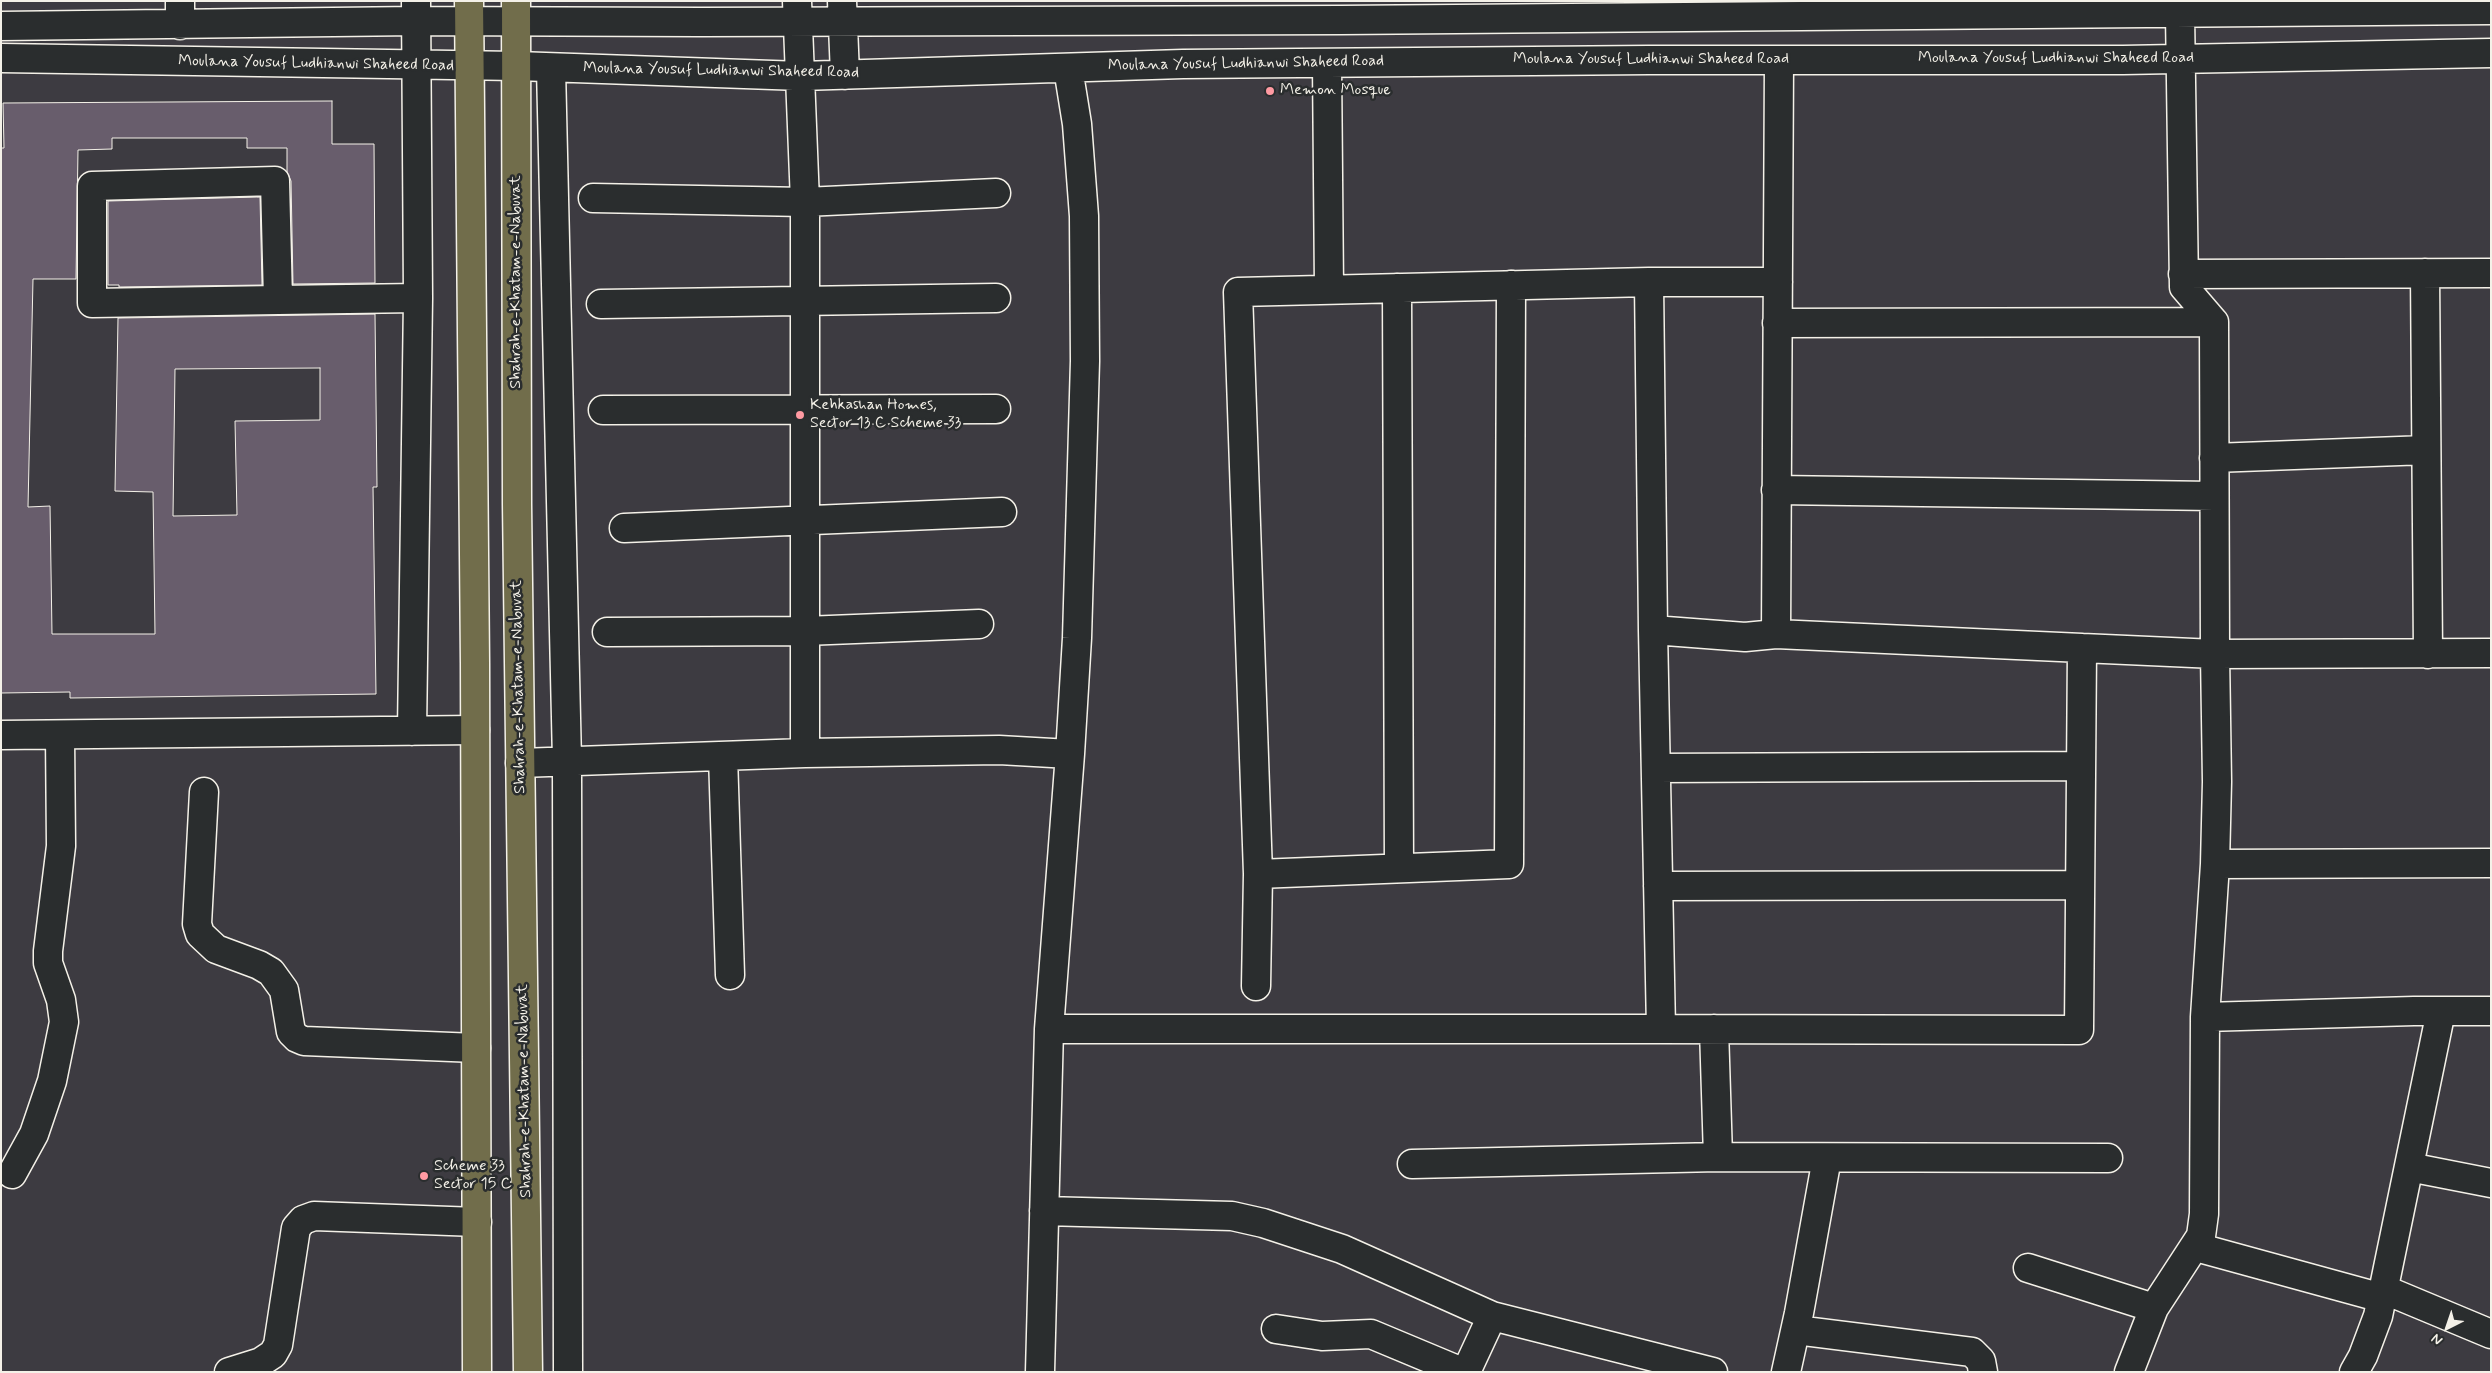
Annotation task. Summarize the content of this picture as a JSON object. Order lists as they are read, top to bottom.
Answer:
{
  "streets": {
    "main road": ["Shahrah-e-Khatam-e-Nabuvat"],
    "street": ["Moulana Yousuf Ludhianwi Shaheed Road"]
  },
  "crossings": [
    ["Moulana Yousuf Ludhianwi Shaheed Road", "Shahrah-e-Khatam-e-Nabuvat"]
  ],
  "places": ["Memon Mosque", "Kehkashan Homes, Sector 13 C Scheme 33", "Scheme 33 Sector 15 C"],
  "north": "bottom left"
}
